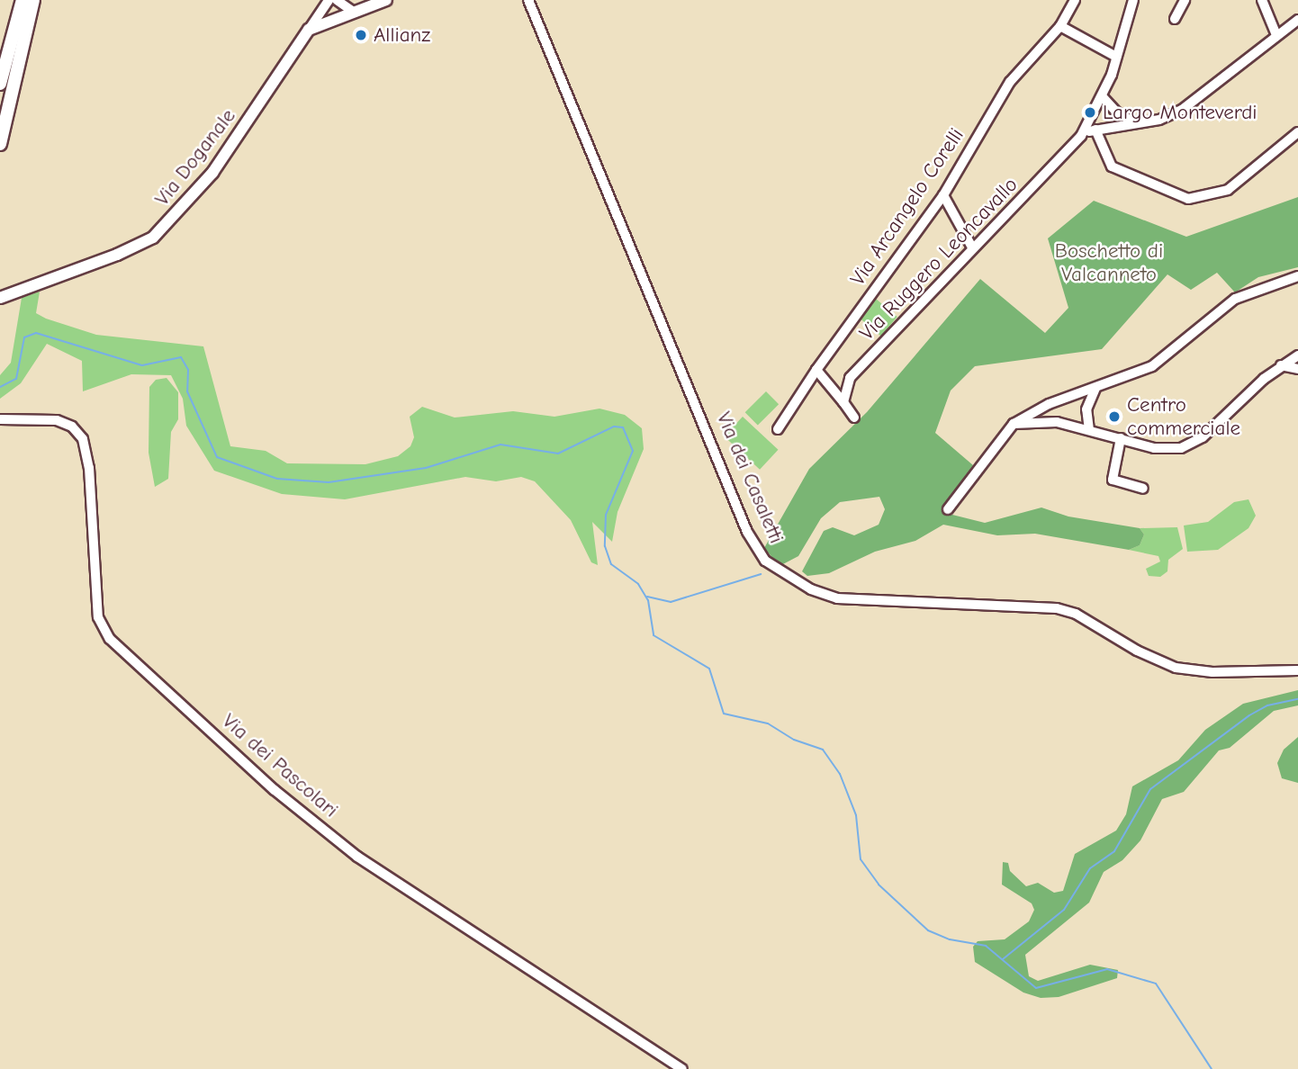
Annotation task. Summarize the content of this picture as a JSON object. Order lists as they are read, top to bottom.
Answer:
{
  "streets": {
    "main road": ["Via Doganale"],
    "street": [
      "Via Arcangelo Corelli",
      "Via Ruggero Leoncavallo",
      "Via dei Casaletti",
      "Via dei Pascolari"
    ]
  },
  "parks": ["Boschetto di Valcanneto"],
  "places": ["Allianz", "Largo Monteverdi", "Centro commerciale"]
}
